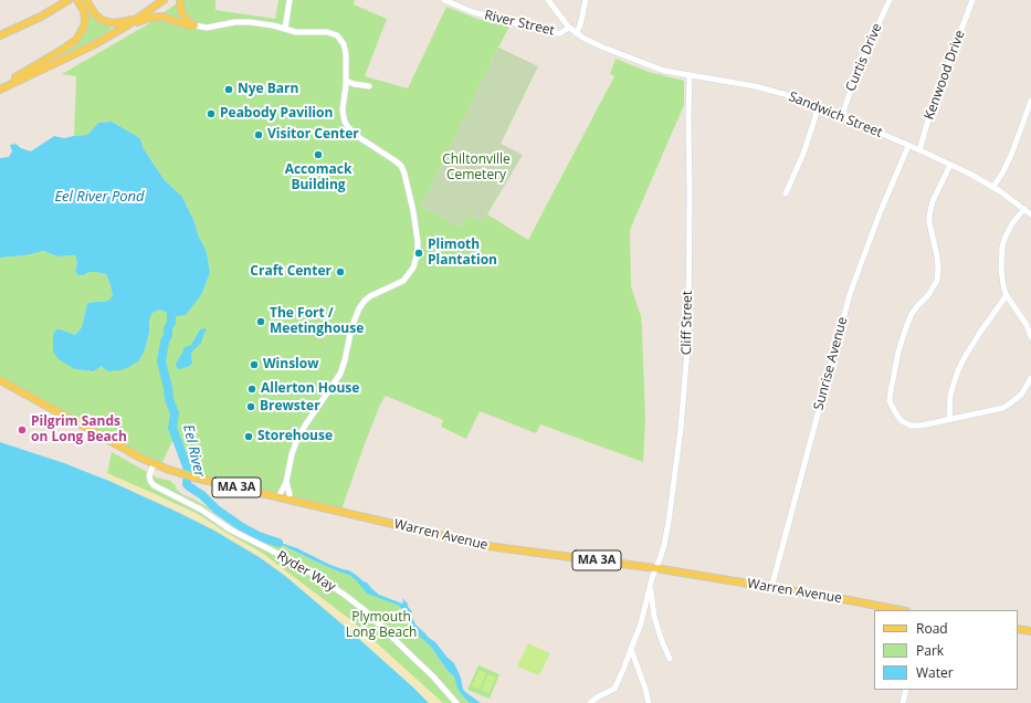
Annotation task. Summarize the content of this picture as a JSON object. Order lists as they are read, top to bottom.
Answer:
{
  "streets": {
    "main road": ["MA 3A", "Warren Avenue"],
    "street": [
      "River Street",
      "Curtis Drive",
      "Kenwood Drive",
      "Sandwich Street",
      "Cliff Street",
      "Sunrise Avenue",
      "Ryder Way"
    ]
  },
  "crossings": [
    ["River Street", "Sandwich Street"],
    ["Curtis Drive", "Sandwich Street"],
    ["Kenwood Drive", "Sandwich Street"],
    ["Sandwich Street", "Cliff Street"],
    ["Sandwich Street", "Sunrise Avenue"],
    ["Cliff Street", "Warren Avenue"],
    ["Sunrise Avenue", "Warren Avenue"],
    ["Warren Avenue", "Ryder Way"]
  ],
  "water": ["Eel River Pond", "Eel River"],
  "parks": ["Chiltonville Cemetery", "Plymouth Long Beach"],
  "places": [
    "Nye Barn",
    "Peabody Pavilion",
    "Visitor Center",
    "Accomack Building",
    "Plimoth Plantation",
    "Craft Center",
    "The Fort / Meetinghouse",
    "Winslow",
    "Allerton House",
    "Brewster",
    "Pilgrim Sands on Long Beach",
    "Storehouse"
  ],
  "legend": ["Road", "Park", "Water"]
}
